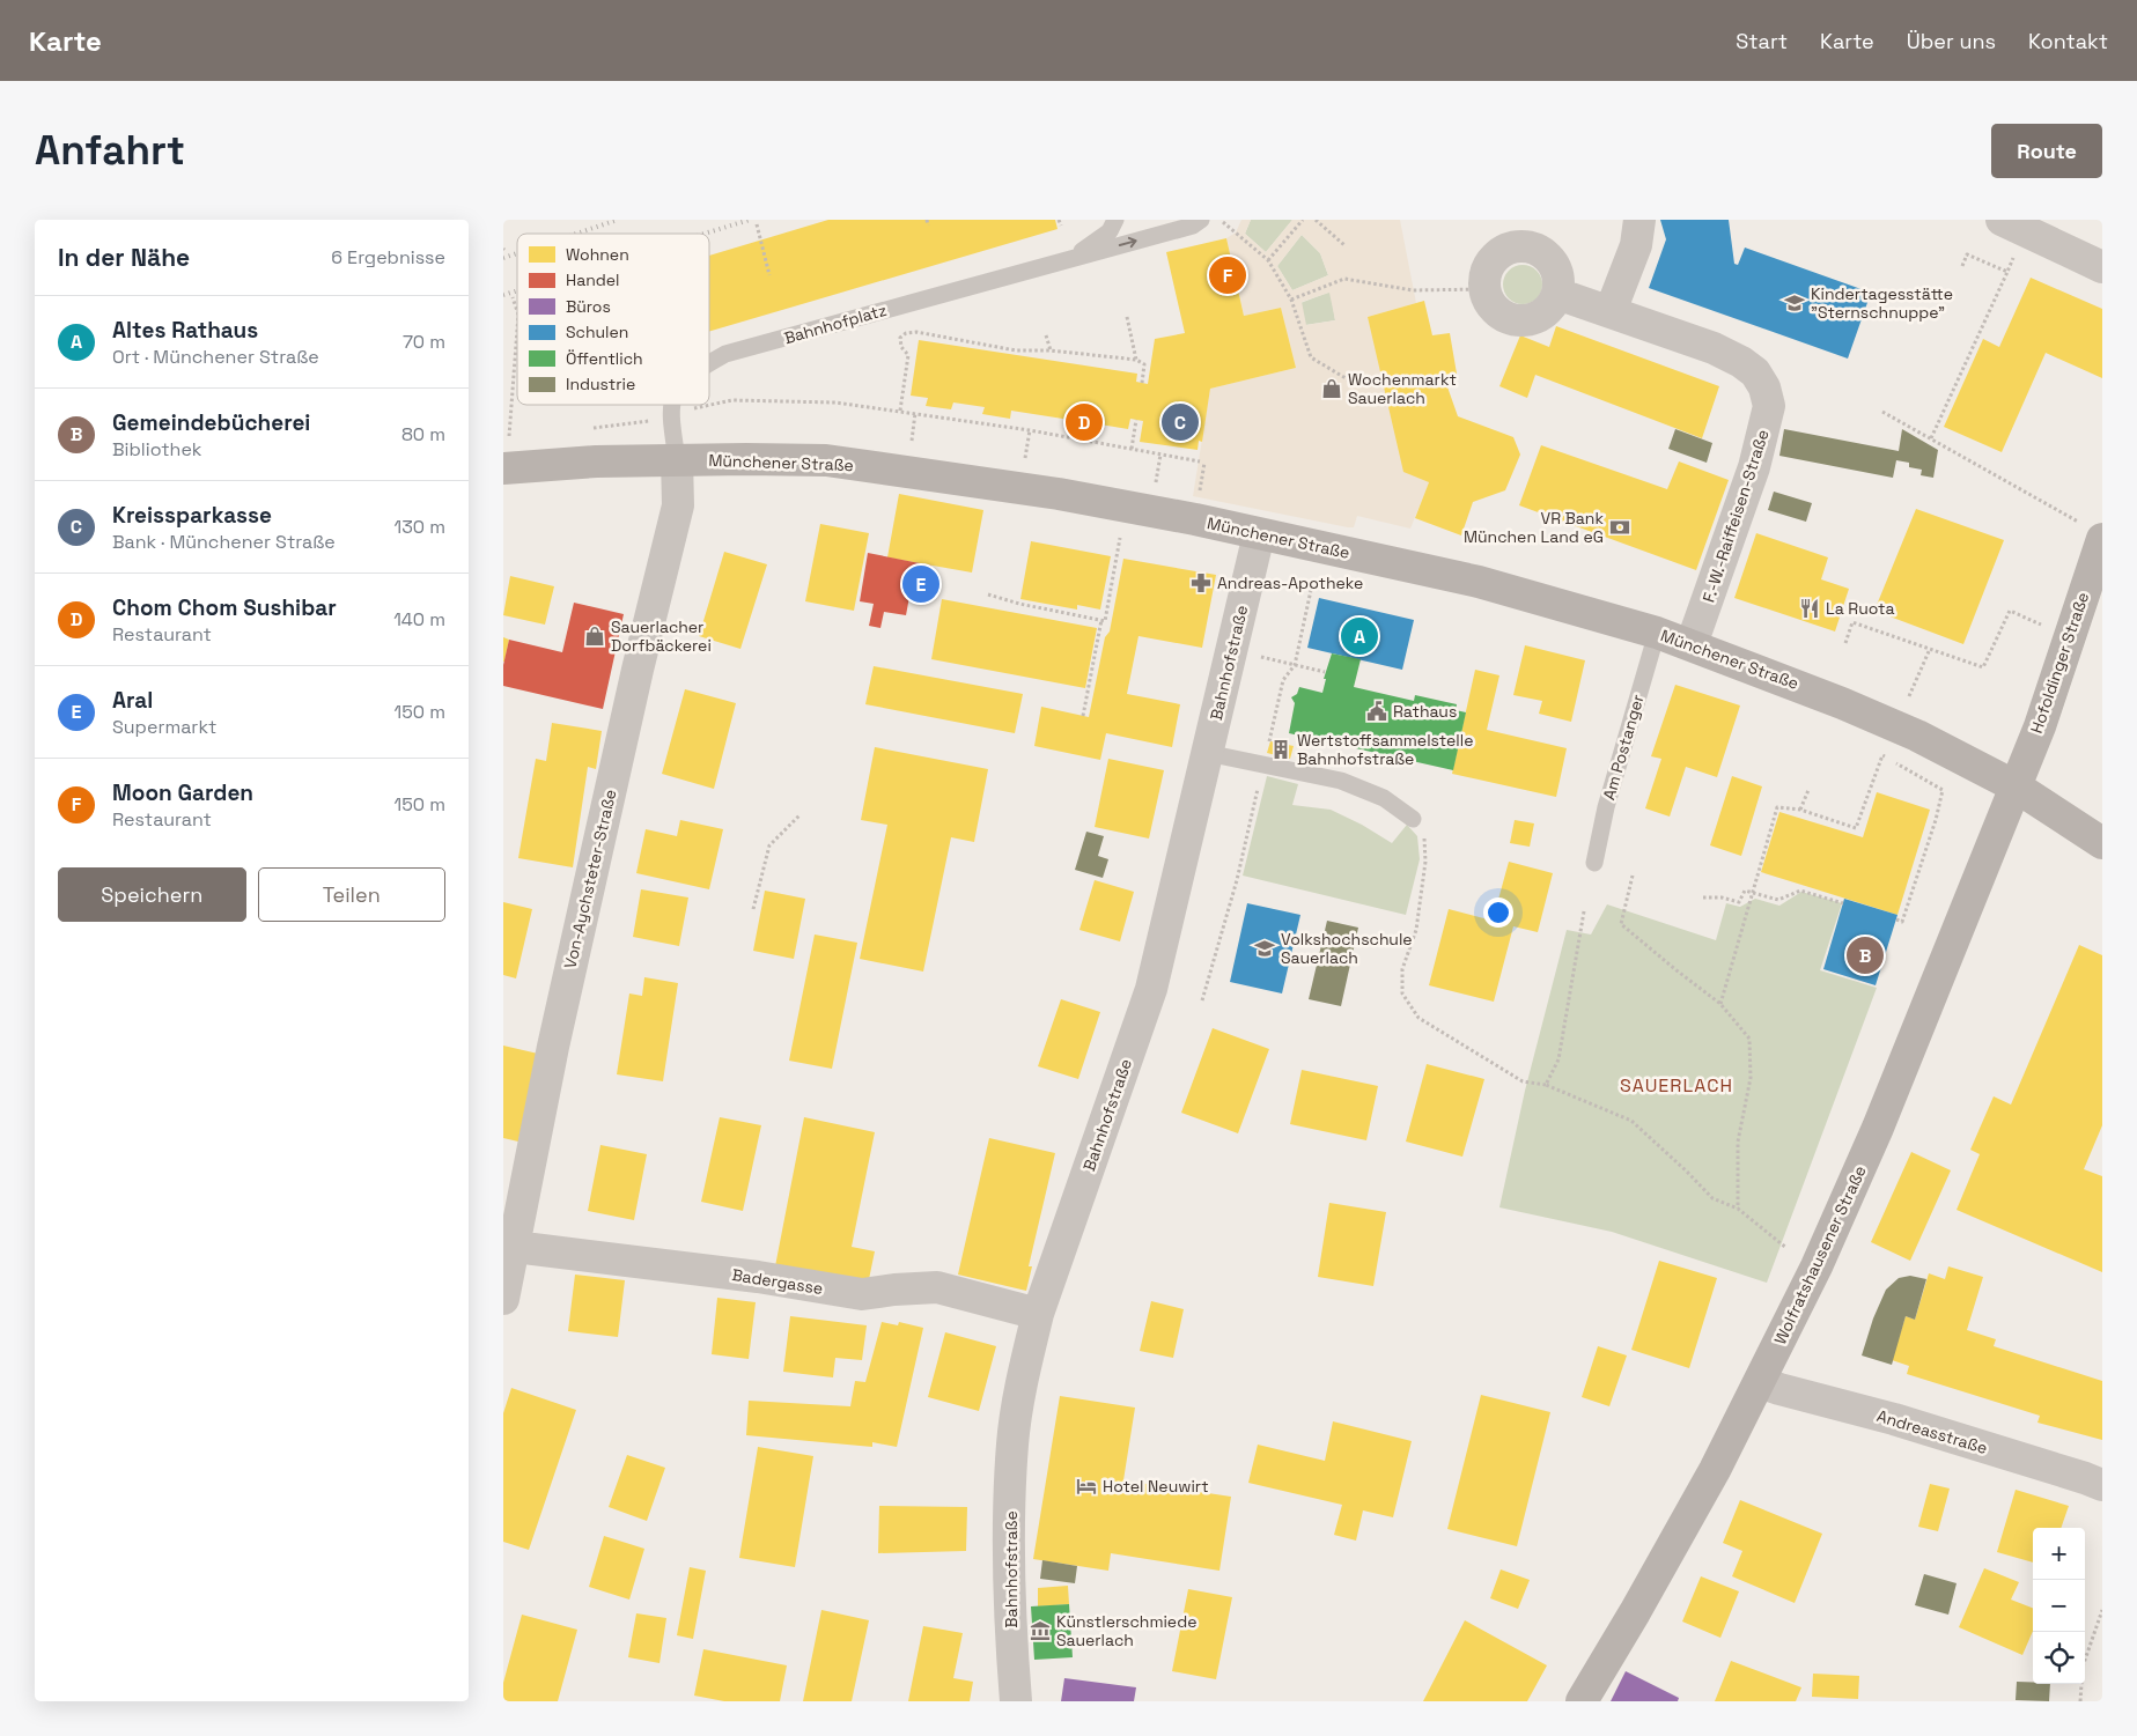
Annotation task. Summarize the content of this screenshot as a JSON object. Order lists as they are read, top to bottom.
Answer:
{
  "streets": {
    "main road": ["Münchener Straße", "Hofoldinger Straße", "Wolfratshausener Straße"],
    "street": [
      "F.-W.-Raiffeisen-Straße",
      "Bahnhofstraße",
      "Von-Aychsteter-Straße",
      "Badergasse",
      "Andreasstraße"
    ],
    "lane": ["Bahnhofplatz", "Am Postanger"]
  },
  "crossings": [
    ["Bahnhofplatz", "Münchener Straße"],
    ["Bahnhofplatz", "Von-Aychsteter-Straße"],
    ["Münchener Straße", "F.-W.-Raiffeisen-Straße"],
    ["Münchener Straße", "Bahnhofstraße"],
    ["Münchener Straße", "Hofoldinger Straße"],
    ["Münchener Straße", "Am Postanger"],
    ["Münchener Straße", "Von-Aychsteter-Straße"],
    ["Münchener Straße", "Wolfratshausener Straße"],
    ["Bahnhofstraße", "Badergasse"],
    ["Hofoldinger Straße", "Wolfratshausener Straße"],
    ["Von-Aychsteter-Straße", "Badergasse"],
    ["Wolfratshausener Straße", "Andreasstraße"]
  ],
  "districts": ["SAUERLACH"],
  "places": {
    "school or university": ["Kindertagesstätte \"Sternschnuppe\"", "Volkshochschule Sauerlach"],
    "shop": ["Wochenmarkt Sauerlach", "Sauerlacher Dorfbäckerei"],
    "bank": ["VR Bank München Land eG"],
    "pharmacy": ["Andreas-Apotheke"],
    "restaurant": ["La Ruota"],
    "public building": ["Rathaus"],
    "building": ["Wertstoffsammelstelle Bahnhofstraße"],
    "hotel": ["Hotel Neuwirt"],
    "museum": ["Künstlerschmiede Sauerlach"]
  },
  "legend": [
    "Wohnen",
    "Handel",
    "Büros",
    "Schulen",
    "Öffentlich",
    "Industrie"
  ],
  "page": {
    "header": "Karte",
    "nav": [
      "Start",
      "Karte",
      "Über uns",
      "Kontakt"
    ],
    "buttons": [
      "Route",
      ["Speichern", "Teilen"]
    ],
    "title": "Anfahrt",
    "heading": ["In der Nähe", "6 Ergebnisse"],
    "pins": [
      "F",
      "C",
      "D",
      "E",
      "A",
      "B"
    ],
    "list": [
      {
        "mark": "A",
        "name": "Altes Rathaus",
        "note": "Ort · Münchener Straße",
        "value": "70 m"
      },
      {
        "mark": "B",
        "name": "Gemeindebücherei",
        "note": "Bibliothek",
        "value": "80 m"
      },
      {
        "mark": "C",
        "name": "Kreissparkasse",
        "note": "Bank · Münchener Straße",
        "value": "130 m"
      },
      {
        "mark": "D",
        "name": "Chom Chom Sushibar",
        "note": "Restaurant",
        "value": "140 m"
      },
      {
        "mark": "E",
        "name": "Aral",
        "note": "Supermarkt",
        "value": "150 m"
      },
      {
        "mark": "F",
        "name": "Moon Garden",
        "note": "Restaurant",
        "value": "150 m"
      }
    ],
    "map_buttons": ["+", "−"]
  }
}
